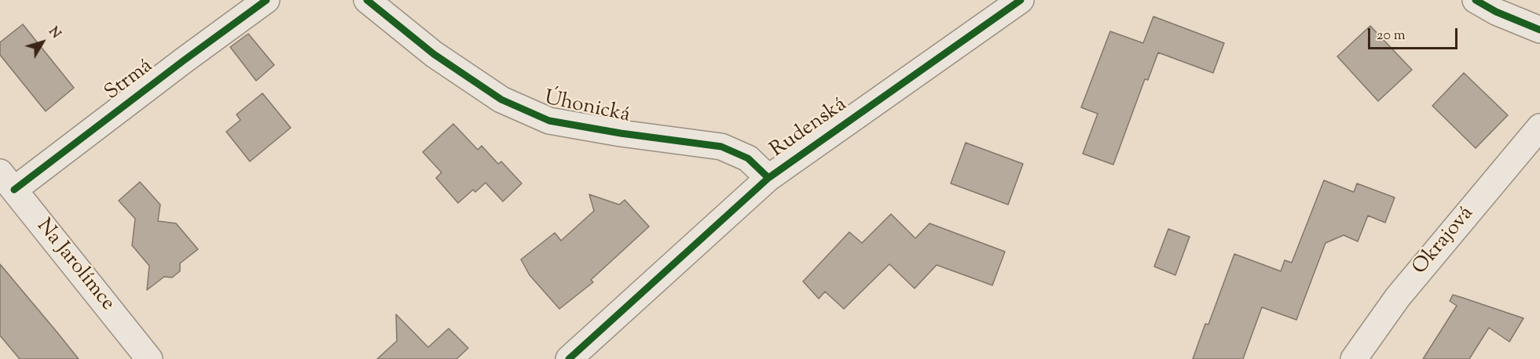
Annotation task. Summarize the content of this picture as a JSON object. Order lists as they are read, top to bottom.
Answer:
{
  "streets": {
    "street": [
      "Strmá",
      "Úhonická",
      "Rudenská",
      "Okrajová",
      "Na Jarolímce"
    ]
  },
  "crossings": [
    ["Strmá", "Na Jarolímce"],
    ["Úhonická", "Rudenská"]
  ],
  "scale_bar": "20 m",
  "north": "top right"
}
